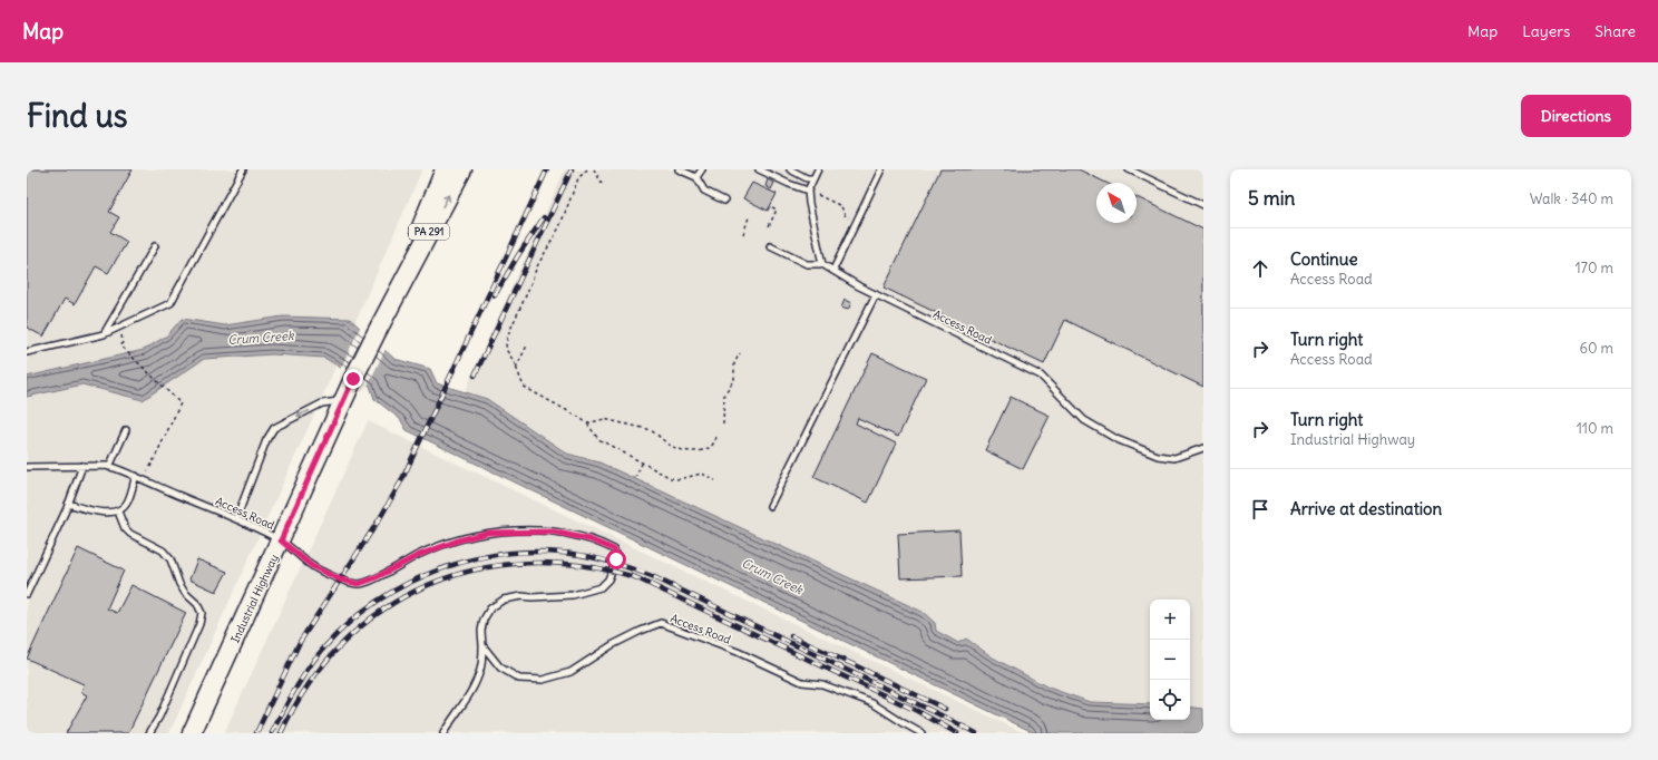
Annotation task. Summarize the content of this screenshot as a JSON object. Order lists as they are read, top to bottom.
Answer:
{
  "streets": {
    "main road": ["PA 291", "Industrial Highway"],
    "lane": ["Access Road"]
  },
  "crossings": [
    ["Access Road", "Industrial Highway"]
  ],
  "water": ["Crum Creek"],
  "north": "top left",
  "page": {
    "header": "Map",
    "nav": ["Map", "Layers", "Share"],
    "buttons": "Directions",
    "title": "Find us",
    "heading": ["5 min", "Walk · 340 m"],
    "list": [
      ["Continue", "Access Road", "170 m"],
      ["Turn right", "Access Road", "60 m"],
      ["Turn right", "Industrial Highway", "110 m"],
      "Arrive at destination"
    ],
    "map_buttons": ["+", "−"]
  }
}
